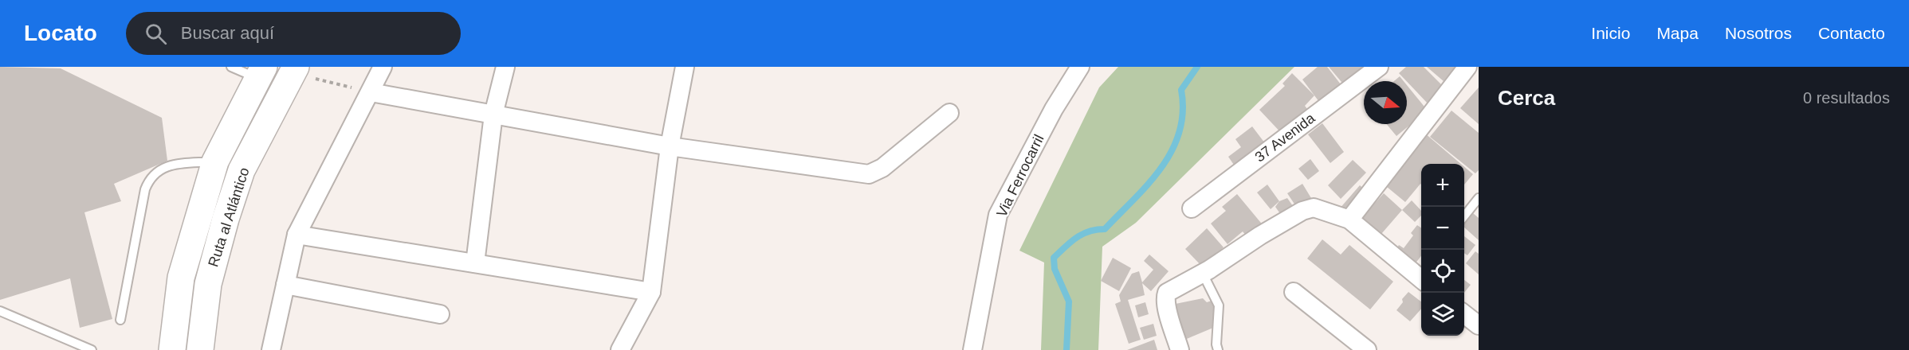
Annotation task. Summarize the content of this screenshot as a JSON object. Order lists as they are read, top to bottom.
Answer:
{
  "streets": {
    "highway": ["Ruta al Atlántico"],
    "street": ["37 Avenida", "Via Ferrocarril"]
  },
  "north": "right",
  "page": {
    "header": "Locato",
    "search": "Buscar aquí",
    "nav": [
      "Inicio",
      "Mapa",
      "Nosotros",
      "Contacto"
    ],
    "heading": ["Cerca", "0 resultados"],
    "map_buttons": ["+", "−"]
  }
}
